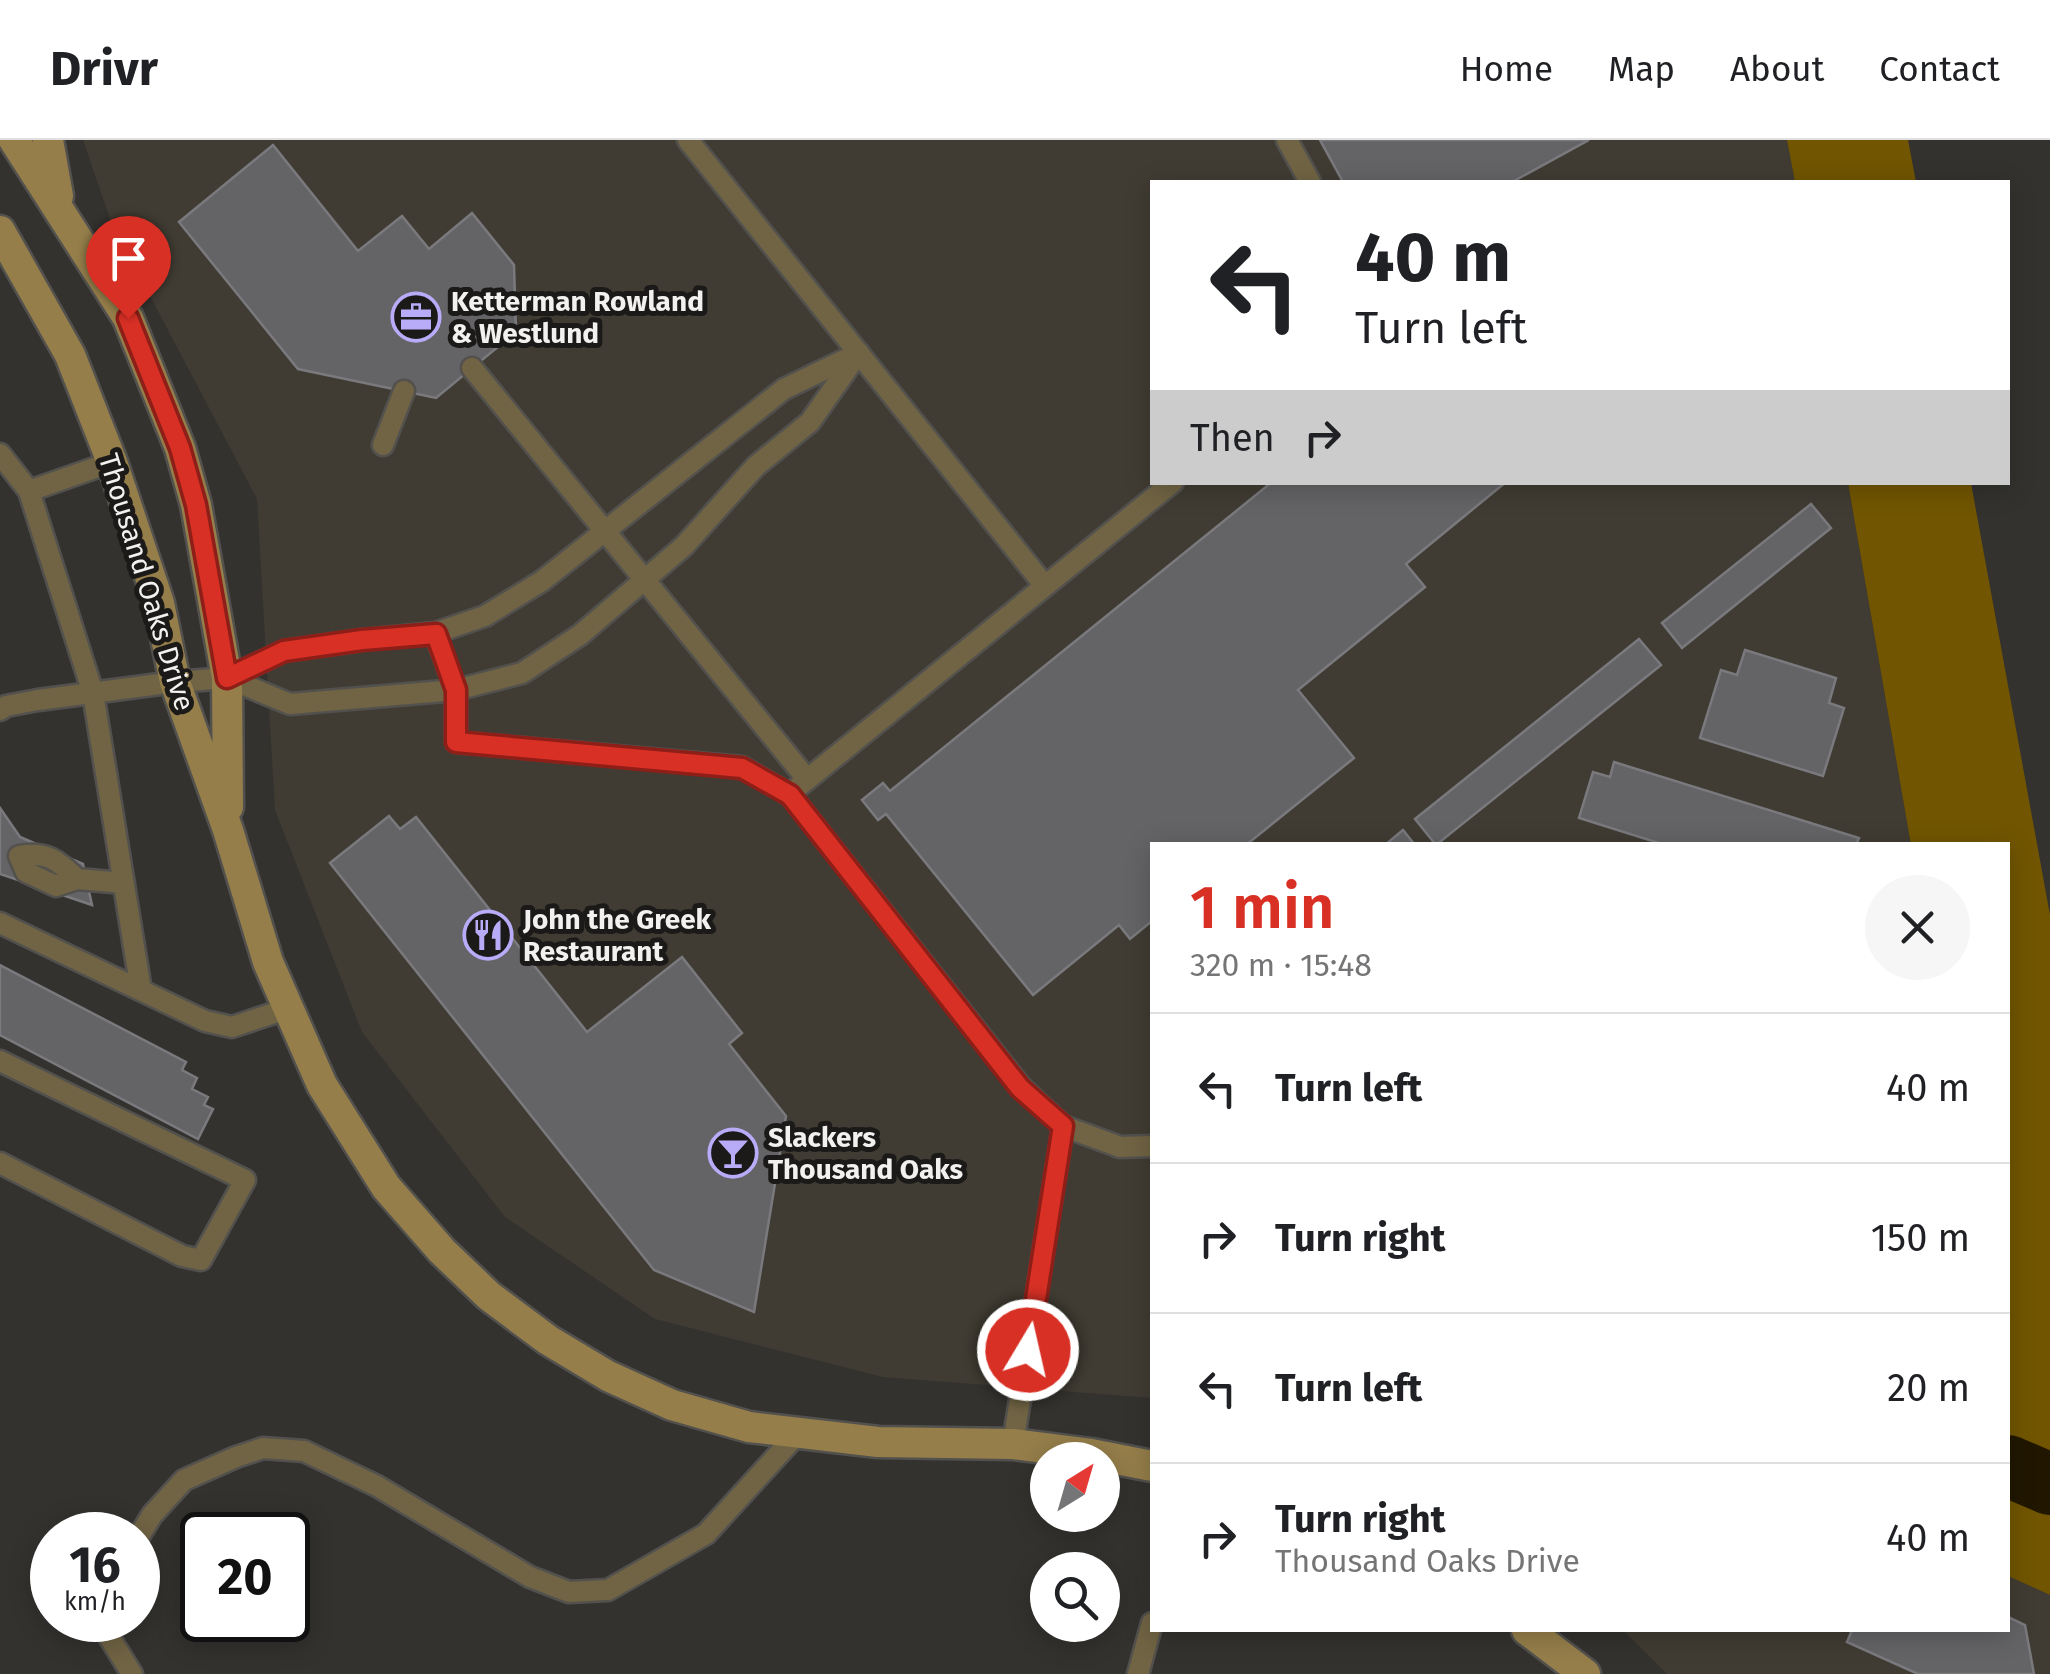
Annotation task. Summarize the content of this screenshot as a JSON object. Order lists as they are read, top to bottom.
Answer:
{
  "streets": {
    "main road": ["Thousand Oaks Drive"]
  },
  "places": {
    "office": ["Ketterman Rowland & Westlund"],
    "restaurant": ["John the Greek Restaurant"],
    "bar": ["Slackers Thousand Oaks"]
  },
  "north": "top right",
  "page": {
    "header": "Drivr",
    "nav": [
      "Home",
      "Map",
      "About",
      "Contact"
    ],
    "turn": ["40 m", "Turn left"],
    "then": "Then",
    "heading": ["1 min", "320 m · 15:48"],
    "list": [
      {
        "name": "Turn left",
        "value": "40 m"
      },
      {
        "name": "Turn right",
        "value": "150 m"
      },
      {
        "name": "Turn left",
        "value": "20 m"
      },
      {
        "name": "Turn right",
        "note": "Thousand Oaks Drive",
        "value": "40 m"
      }
    ],
    "speed": "16 km/h",
    "limit": "20"
  }
}
